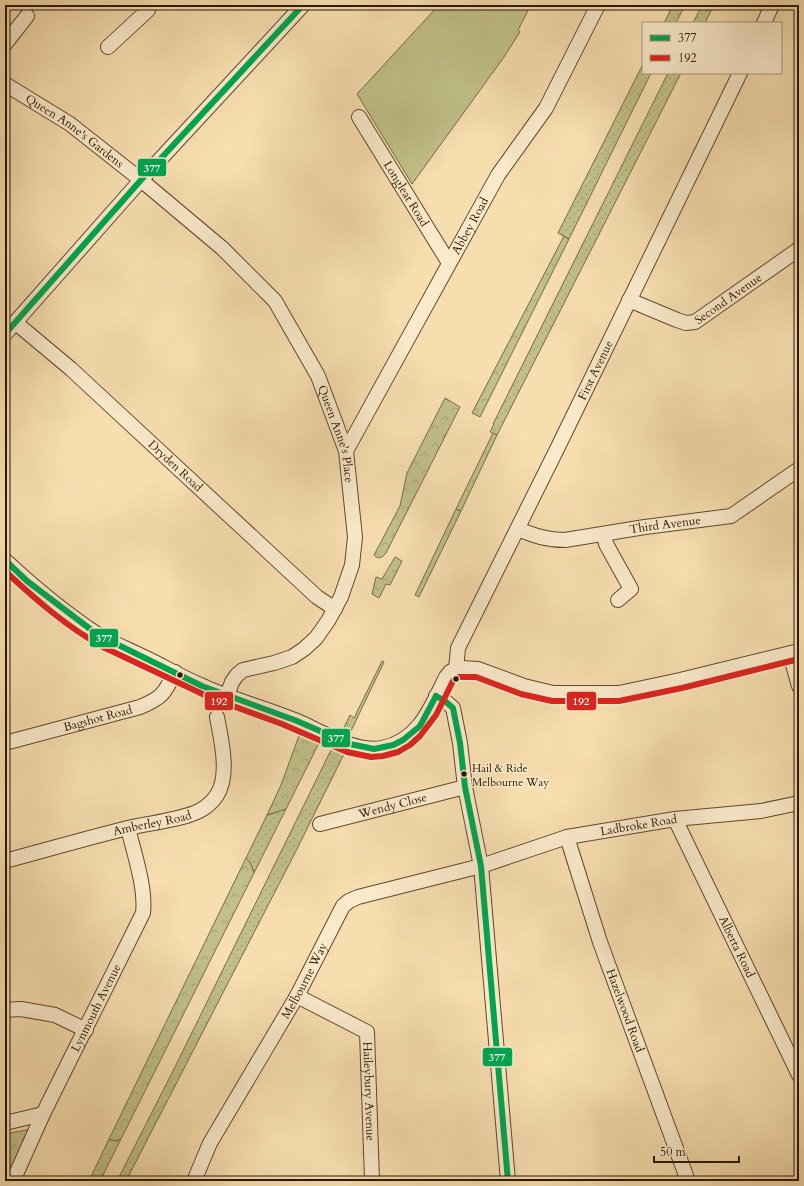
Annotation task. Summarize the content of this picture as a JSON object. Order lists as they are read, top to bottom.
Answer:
{
  "streets": {
    "street": [
      "Queen Anne's Gardens",
      "Longleat Road",
      "Abbey Road",
      "Second Avenue",
      "First Avenue",
      "Queen Anne's Place",
      "Dryden Road",
      "Third Avenue",
      "Bagshot Road",
      "Wendy Close",
      "Amberley Road",
      "Ladbroke Road",
      "Alberta Road",
      "Melbourne Way",
      "Lynmouth Avenue",
      "Hazelwood Road",
      "Haileybury Avenue"
    ]
  },
  "crossings": [
    ["Queen Anne's Gardens", "Queen Anne's Place"],
    ["Longleat Road", "Abbey Road"],
    ["Abbey Road", "Queen Anne's Place"],
    ["Second Avenue", "First Avenue"],
    ["First Avenue", "Third Avenue"],
    ["Queen Anne's Place", "Dryden Road"],
    ["Amberley Road", "Lynmouth Avenue"],
    ["Ladbroke Road", "Alberta Road"],
    ["Ladbroke Road", "Melbourne Way"],
    ["Ladbroke Road", "Hazelwood Road"],
    ["Melbourne Way", "Haileybury Avenue"]
  ],
  "places": ["Hail & Ride Melbourne Way"],
  "lines": ["transit line 377", "transit line 192"],
  "legend": ["377", "192"],
  "scale_bar": "50 m"
}
